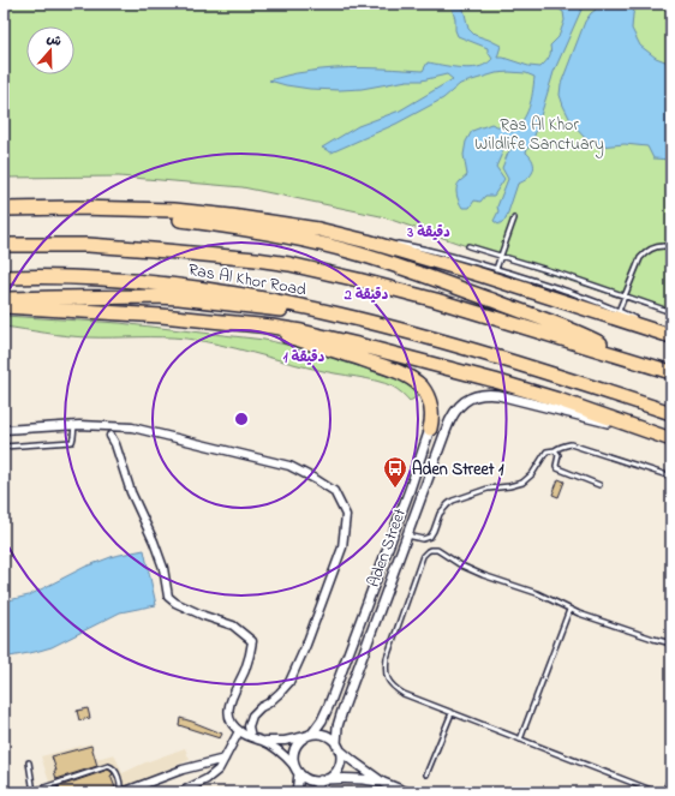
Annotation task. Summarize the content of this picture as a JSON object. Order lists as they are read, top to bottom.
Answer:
{
  "streets": {
    "highway": ["Ras Al Khor Road"],
    "street": ["Aden Street"]
  },
  "parks": ["Ras Al Khor Wildlife Sanctuary"],
  "places": {
    "bus stop": ["Aden Street 1"]
  },
  "north": "top",
  "rings": ["3 دقيقة", "2 دقيقة", "1 دقيقة"]
}
